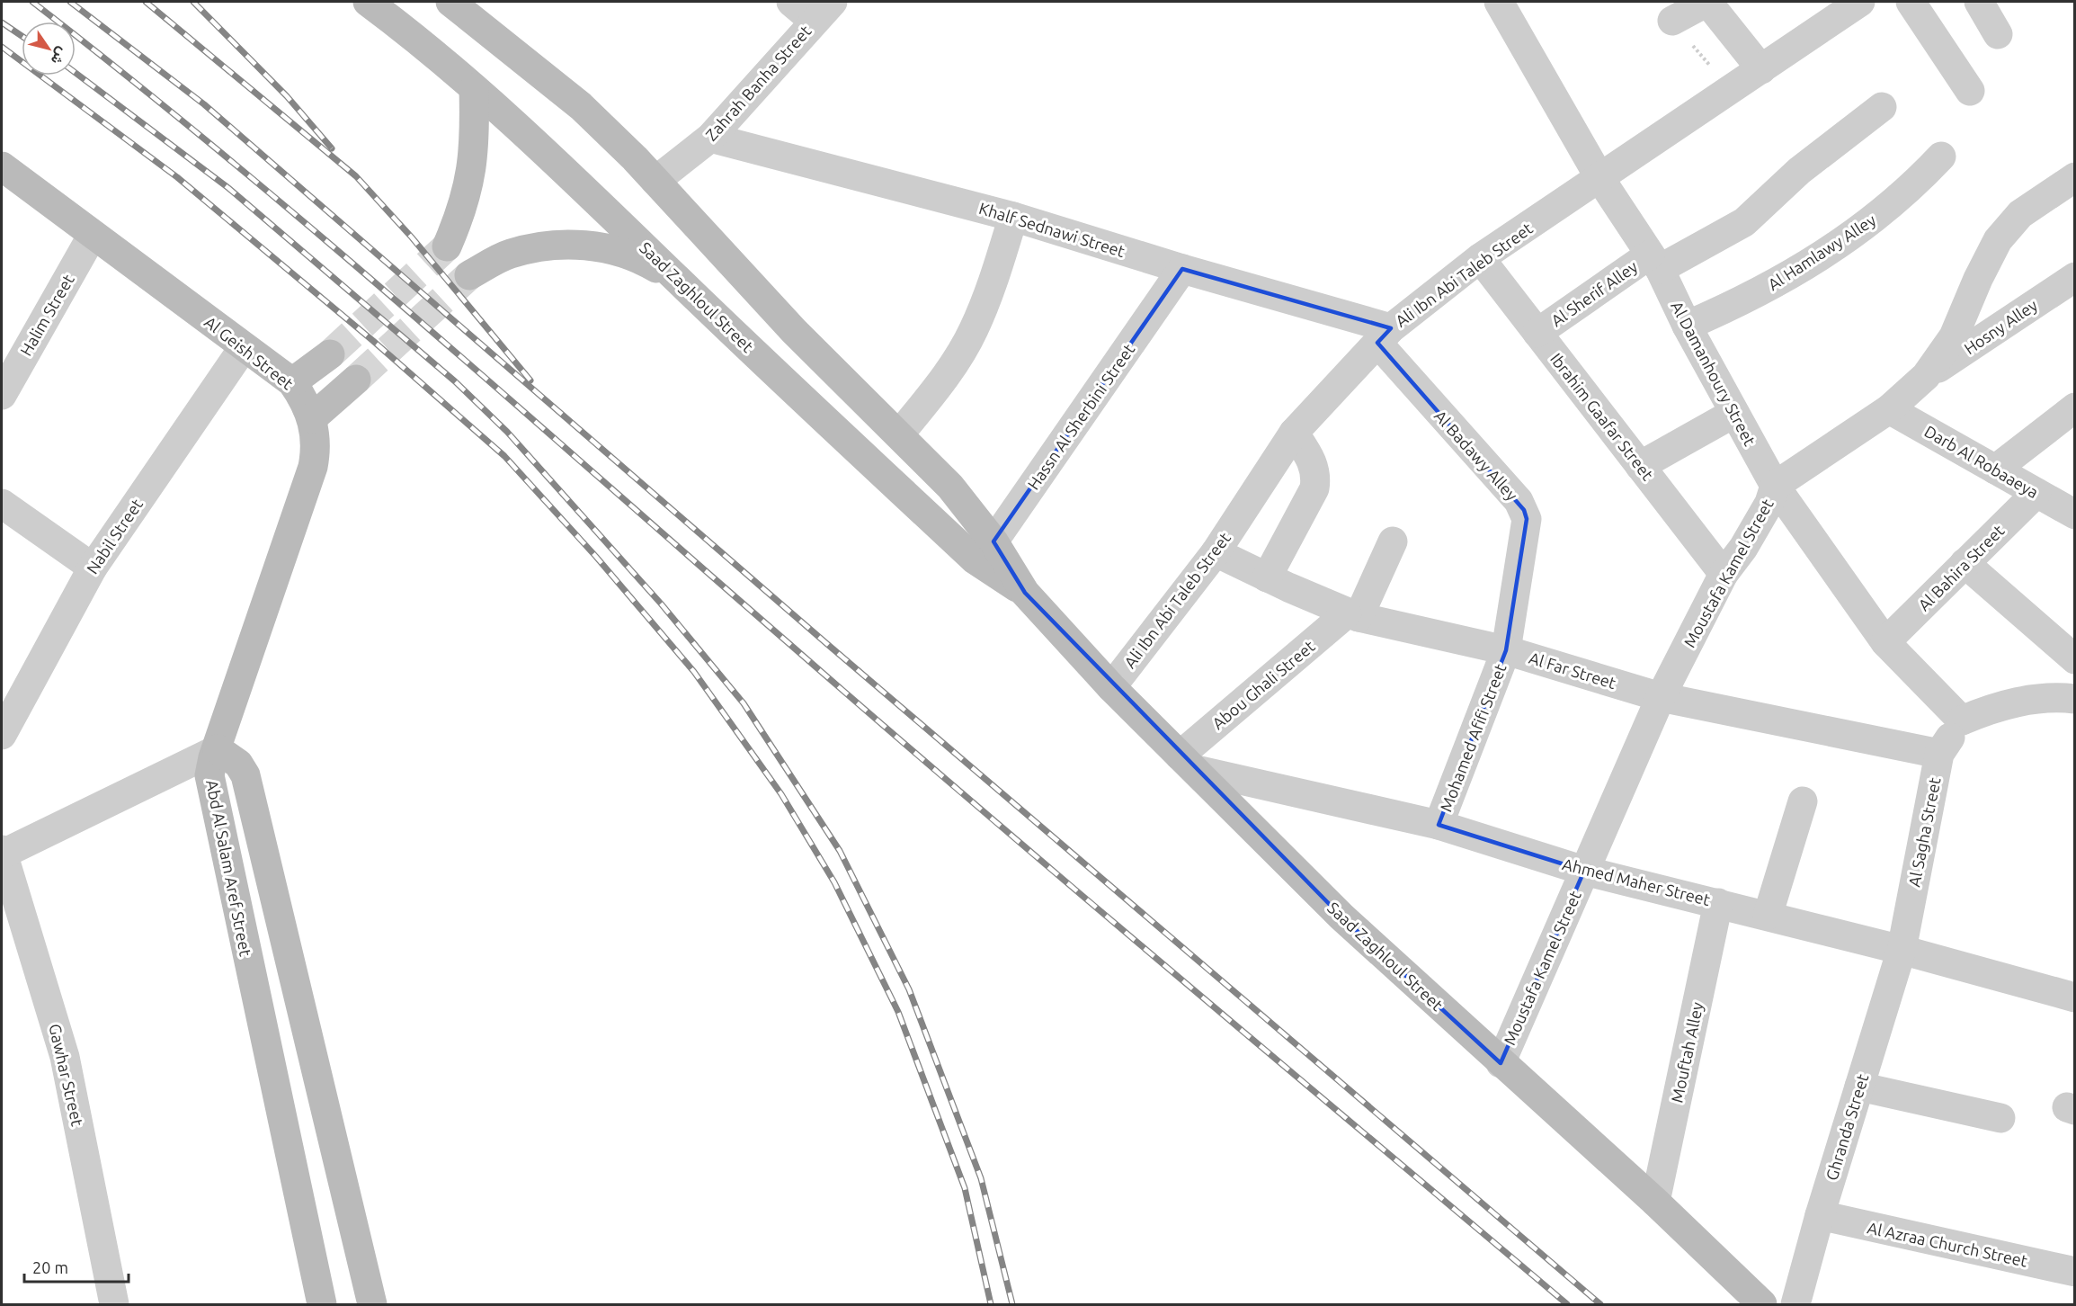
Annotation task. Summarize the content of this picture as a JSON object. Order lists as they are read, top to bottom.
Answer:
{
  "streets": {
    "main road": ["Saad Zaghloul Street", "Al Geish Street", "Abd Al Salam Aref Street"],
    "street": [
      "Zahrah Banha Street",
      "Khalf Sednawi Street",
      "Al Hamlawy Alley",
      "Ali Ibn Abi Taleb Street",
      "Al Sherif Alley",
      "Halim Street",
      "Hosny Alley",
      "Al Damanhoury Street",
      "Hassn Al Sherbini Street",
      "Ibrahim Gaafar Street",
      "Al Badawy Alley",
      "Darb Al Robaaeya",
      "Nabil Street",
      "Al Bahira Street",
      "Moustafa Kamel Street",
      "Al Far Street",
      "Abou Ghali Street",
      "Mohamed Afifi Street",
      "Al Sagha Street",
      "Ahmed Maher Street",
      "Mouftah Alley",
      "Gawhar Street",
      "Ghranda Street",
      "Al Azraa Church Street"
    ]
  },
  "crossings": [
    ["Zahrah Banha Street", "Khalf Sednawi Street"],
    ["Zahrah Banha Street", "Saad Zaghloul Street"],
    ["Khalf Sednawi Street", "Ali Ibn Abi Taleb Street"],
    ["Khalf Sednawi Street", "Hassn Al Sherbini Street"],
    ["Khalf Sednawi Street", "Al Badawy Alley"],
    ["Al Hamlawy Alley", "Al Damanhoury Street"],
    ["Ali Ibn Abi Taleb Street", "Saad Zaghloul Street"],
    ["Ali Ibn Abi Taleb Street", "Al Damanhoury Street"],
    ["Ali Ibn Abi Taleb Street", "Ibrahim Gaafar Street"],
    ["Ali Ibn Abi Taleb Street", "Al Badawy Alley"],
    ["Ali Ibn Abi Taleb Street", "Al Far Street"],
    ["Al Sherif Alley", "Al Damanhoury Street"],
    ["Al Sherif Alley", "Ibrahim Gaafar Street"],
    ["Saad Zaghloul Street", "Hassn Al Sherbini Street"],
    ["Saad Zaghloul Street", "Moustafa Kamel Street"],
    ["Saad Zaghloul Street", "Abou Ghali Street"],
    ["Saad Zaghloul Street", "Ahmed Maher Street"],
    ["Saad Zaghloul Street", "Mouftah Alley"],
    ["Halim Street", "Al Geish Street"],
    ["Hosny Alley", "Moustafa Kamel Street"],
    ["Al Geish Street", "Nabil Street"],
    ["Al Geish Street", "Abd Al Salam Aref Street"],
    ["Al Damanhoury Street", "Al Bahira Street"],
    ["Al Damanhoury Street", "Moustafa Kamel Street"],
    ["Al Damanhoury Street", "Al Sagha Street"],
    ["Ibrahim Gaafar Street", "Moustafa Kamel Street"],
    ["Al Badawy Alley", "Al Far Street"],
    ["Al Badawy Alley", "Mohamed Afifi Street"],
    ["Darb Al Robaaeya", "Al Bahira Street"],
    ["Darb Al Robaaeya", "Moustafa Kamel Street"],
    ["Moustafa Kamel Street", "Al Far Street"],
    ["Moustafa Kamel Street", "Ahmed Maher Street"],
    ["Al Far Street", "Abou Ghali Street"],
    ["Al Far Street", "Mohamed Afifi Street"],
    ["Al Far Street", "Al Sagha Street"],
    ["Abou Ghali Street", "Ahmed Maher Street"],
    ["Mohamed Afifi Street", "Ahmed Maher Street"],
    ["Al Sagha Street", "Ahmed Maher Street"],
    ["Al Sagha Street", "Ghranda Street"],
    ["Ahmed Maher Street", "Mouftah Alley"],
    ["Ahmed Maher Street", "Ghranda Street"],
    ["Ghranda Street", "Al Azraa Church Street"]
  ],
  "scale_bar": "20 m",
  "north": "bottom right"
}
